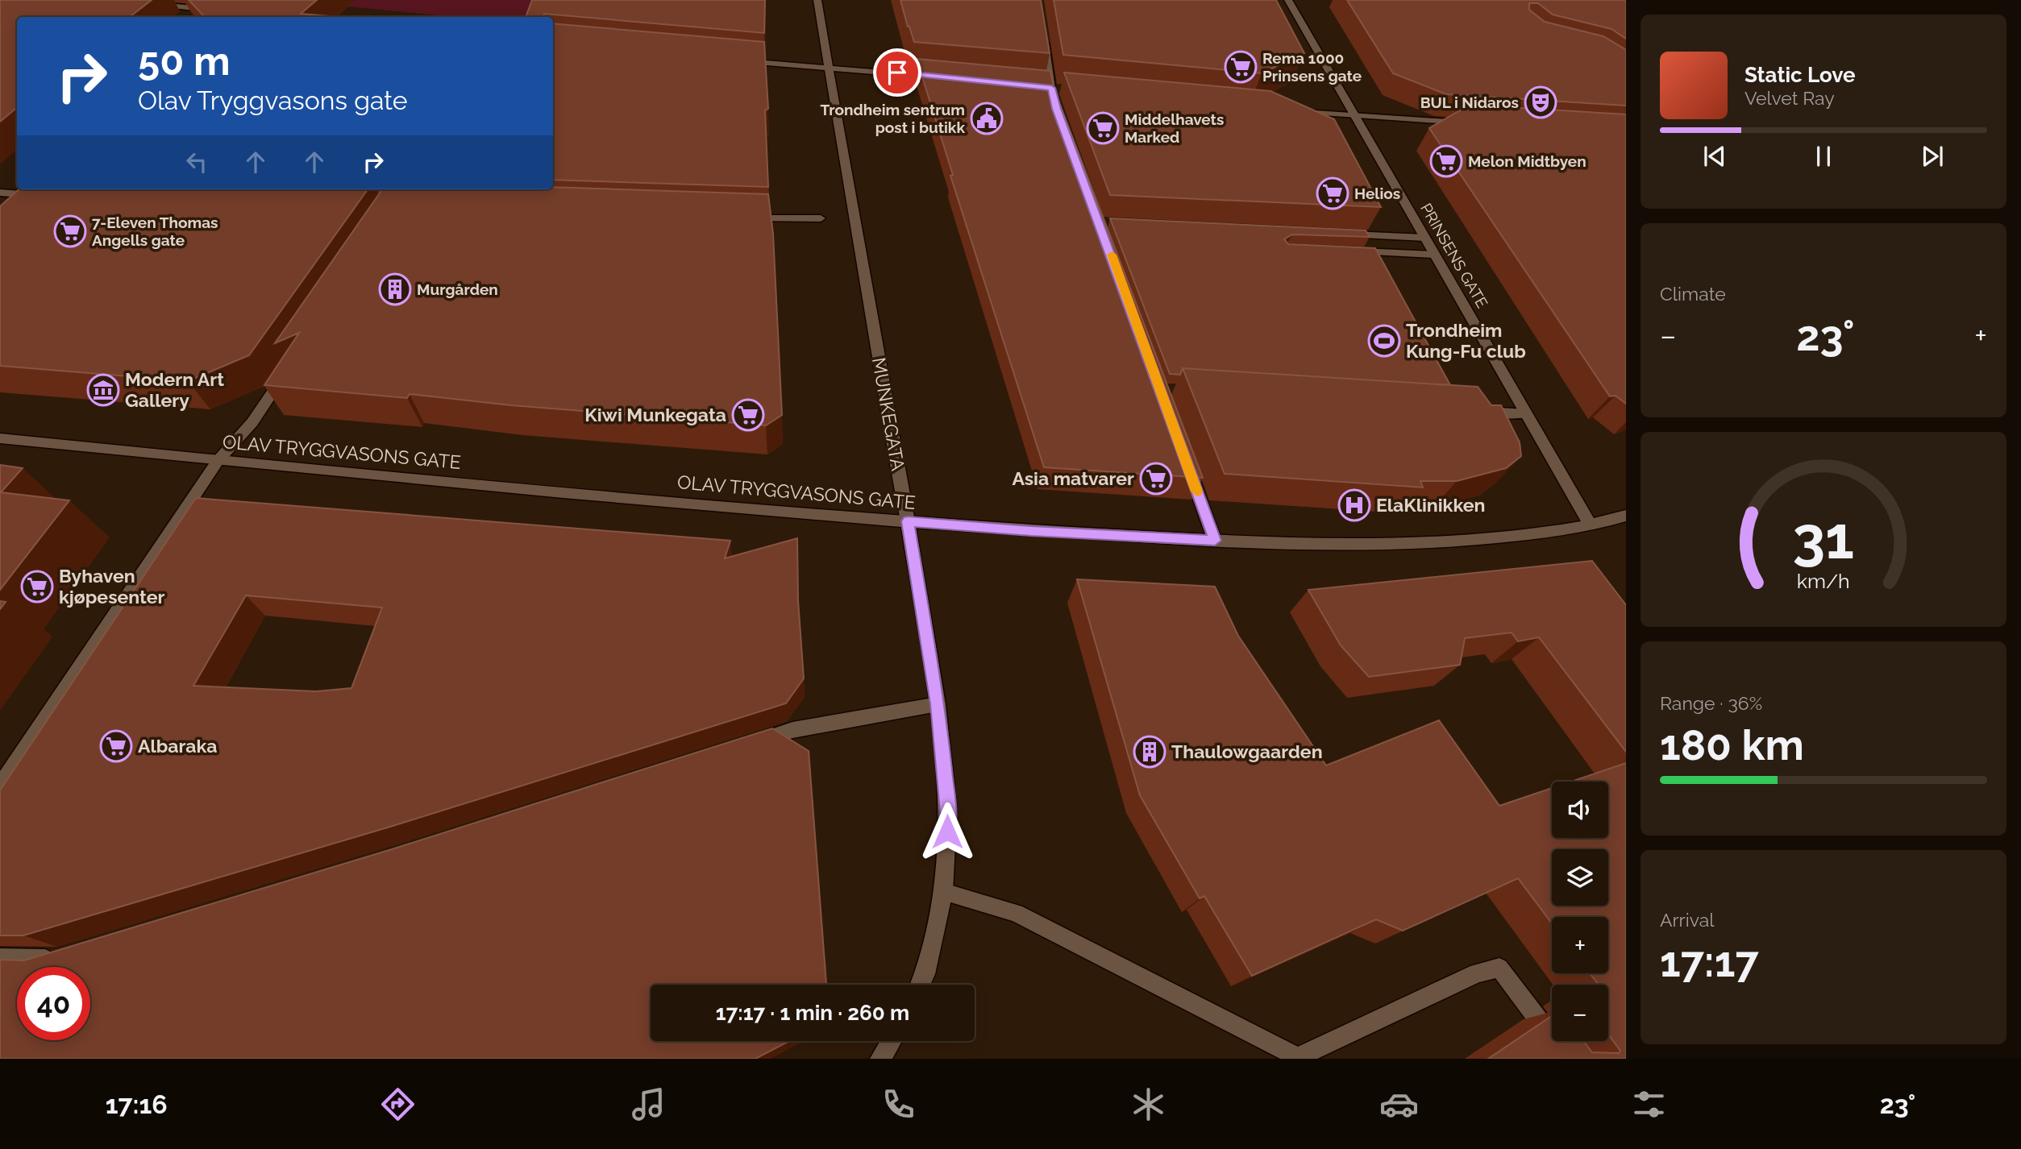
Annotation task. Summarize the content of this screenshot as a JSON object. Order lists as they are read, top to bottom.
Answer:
{
  "streets": {
    "street": ["PRINSENS GATE", "MUNKEGATA", "OLAV TRYGGVASONS GATE"]
  },
  "crossings": [
    ["PRINSENS GATE", "OLAV TRYGGVASONS GATE"],
    ["MUNKEGATA", "OLAV TRYGGVASONS GATE"]
  ],
  "places": {
    "supermarket": [
      "Rema 1000 Prinsens gate",
      "Middelhavets Marked",
      "Melon Midtbyen",
      "Helios",
      "7-Eleven Thomas Angells gate",
      "Kiwi Munkegata",
      "Asia matvarer",
      "Byhaven kjøpesenter",
      "Albaraka"
    ],
    "theatre": ["BUL i Nidaros"],
    "public building": ["Trondheim sentrum post i butikk"],
    "building": ["Murgården", "Thaulowgaarden"],
    "sports": ["Trondheim Kung-Fu club"],
    "museum": ["Modern Art Gallery"],
    "hospital": ["ElaKlinikken"]
  },
  "page": {
    "turn": ["50 m", "Olav Tryggvasons gate"],
    "song": ["Static Love", "Velvet Ray"],
    "tile": [
      "Climate",
      ["Range · 36%", "180 km"],
      ["Arrival", "17:17"]
    ],
    "heat": ["−", "23°", "+"],
    "map_buttons": ["+", "−"],
    "limit": "40",
    "trip": "17:17 · 1 min · 260 m",
    "tabs": ["17:16", "23°"],
    "gauge": ["31", "km/h"]
  }
}
